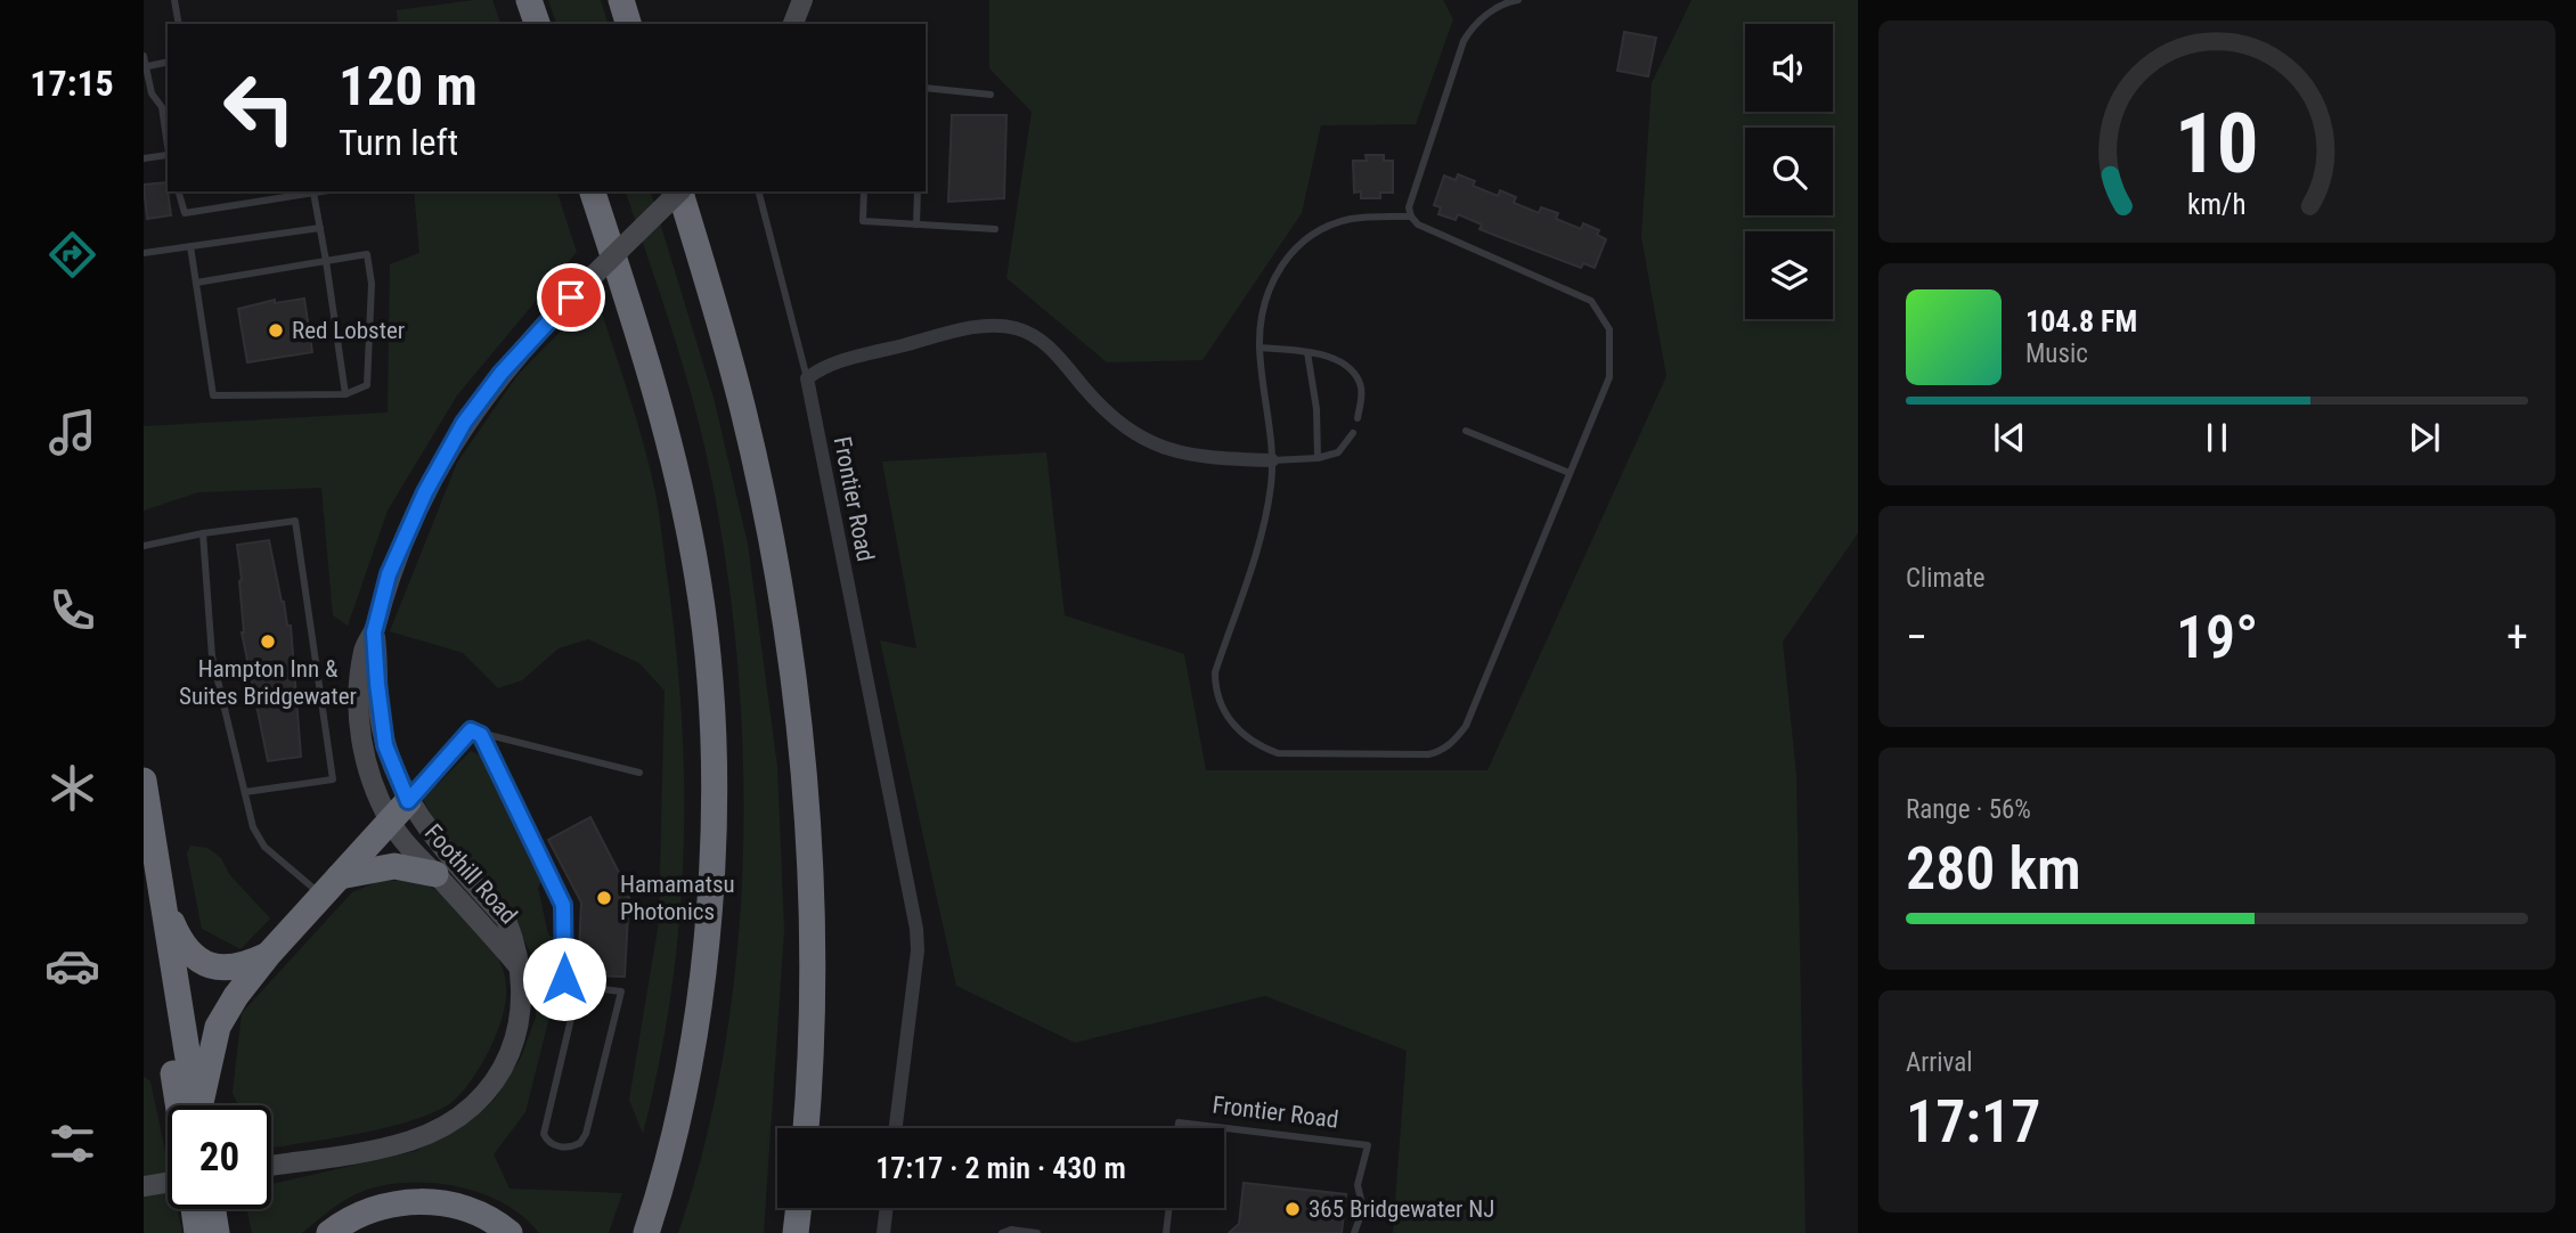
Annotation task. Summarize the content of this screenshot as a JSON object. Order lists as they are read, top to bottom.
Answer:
{
  "streets": {
    "street": ["Frontier Road", "Foothill Road"]
  },
  "places": [
    "Red Lobster",
    "Hampton Inn & Suites Bridgewater",
    "Hamamatsu Photonics",
    "365 Bridgewater NJ"
  ],
  "page": {
    "tabs": "17:15",
    "turn": ["120 m", "Turn left"],
    "song": ["104.8 FM", "Music"],
    "tile": [
      "Climate",
      ["Range · 56%", "280 km"],
      ["Arrival", "17:17"]
    ],
    "heat": ["−", "19°", "+"],
    "limit": "20",
    "trip": "17:17 · 2 min · 430 m",
    "gauge": ["10", "km/h"]
  }
}
